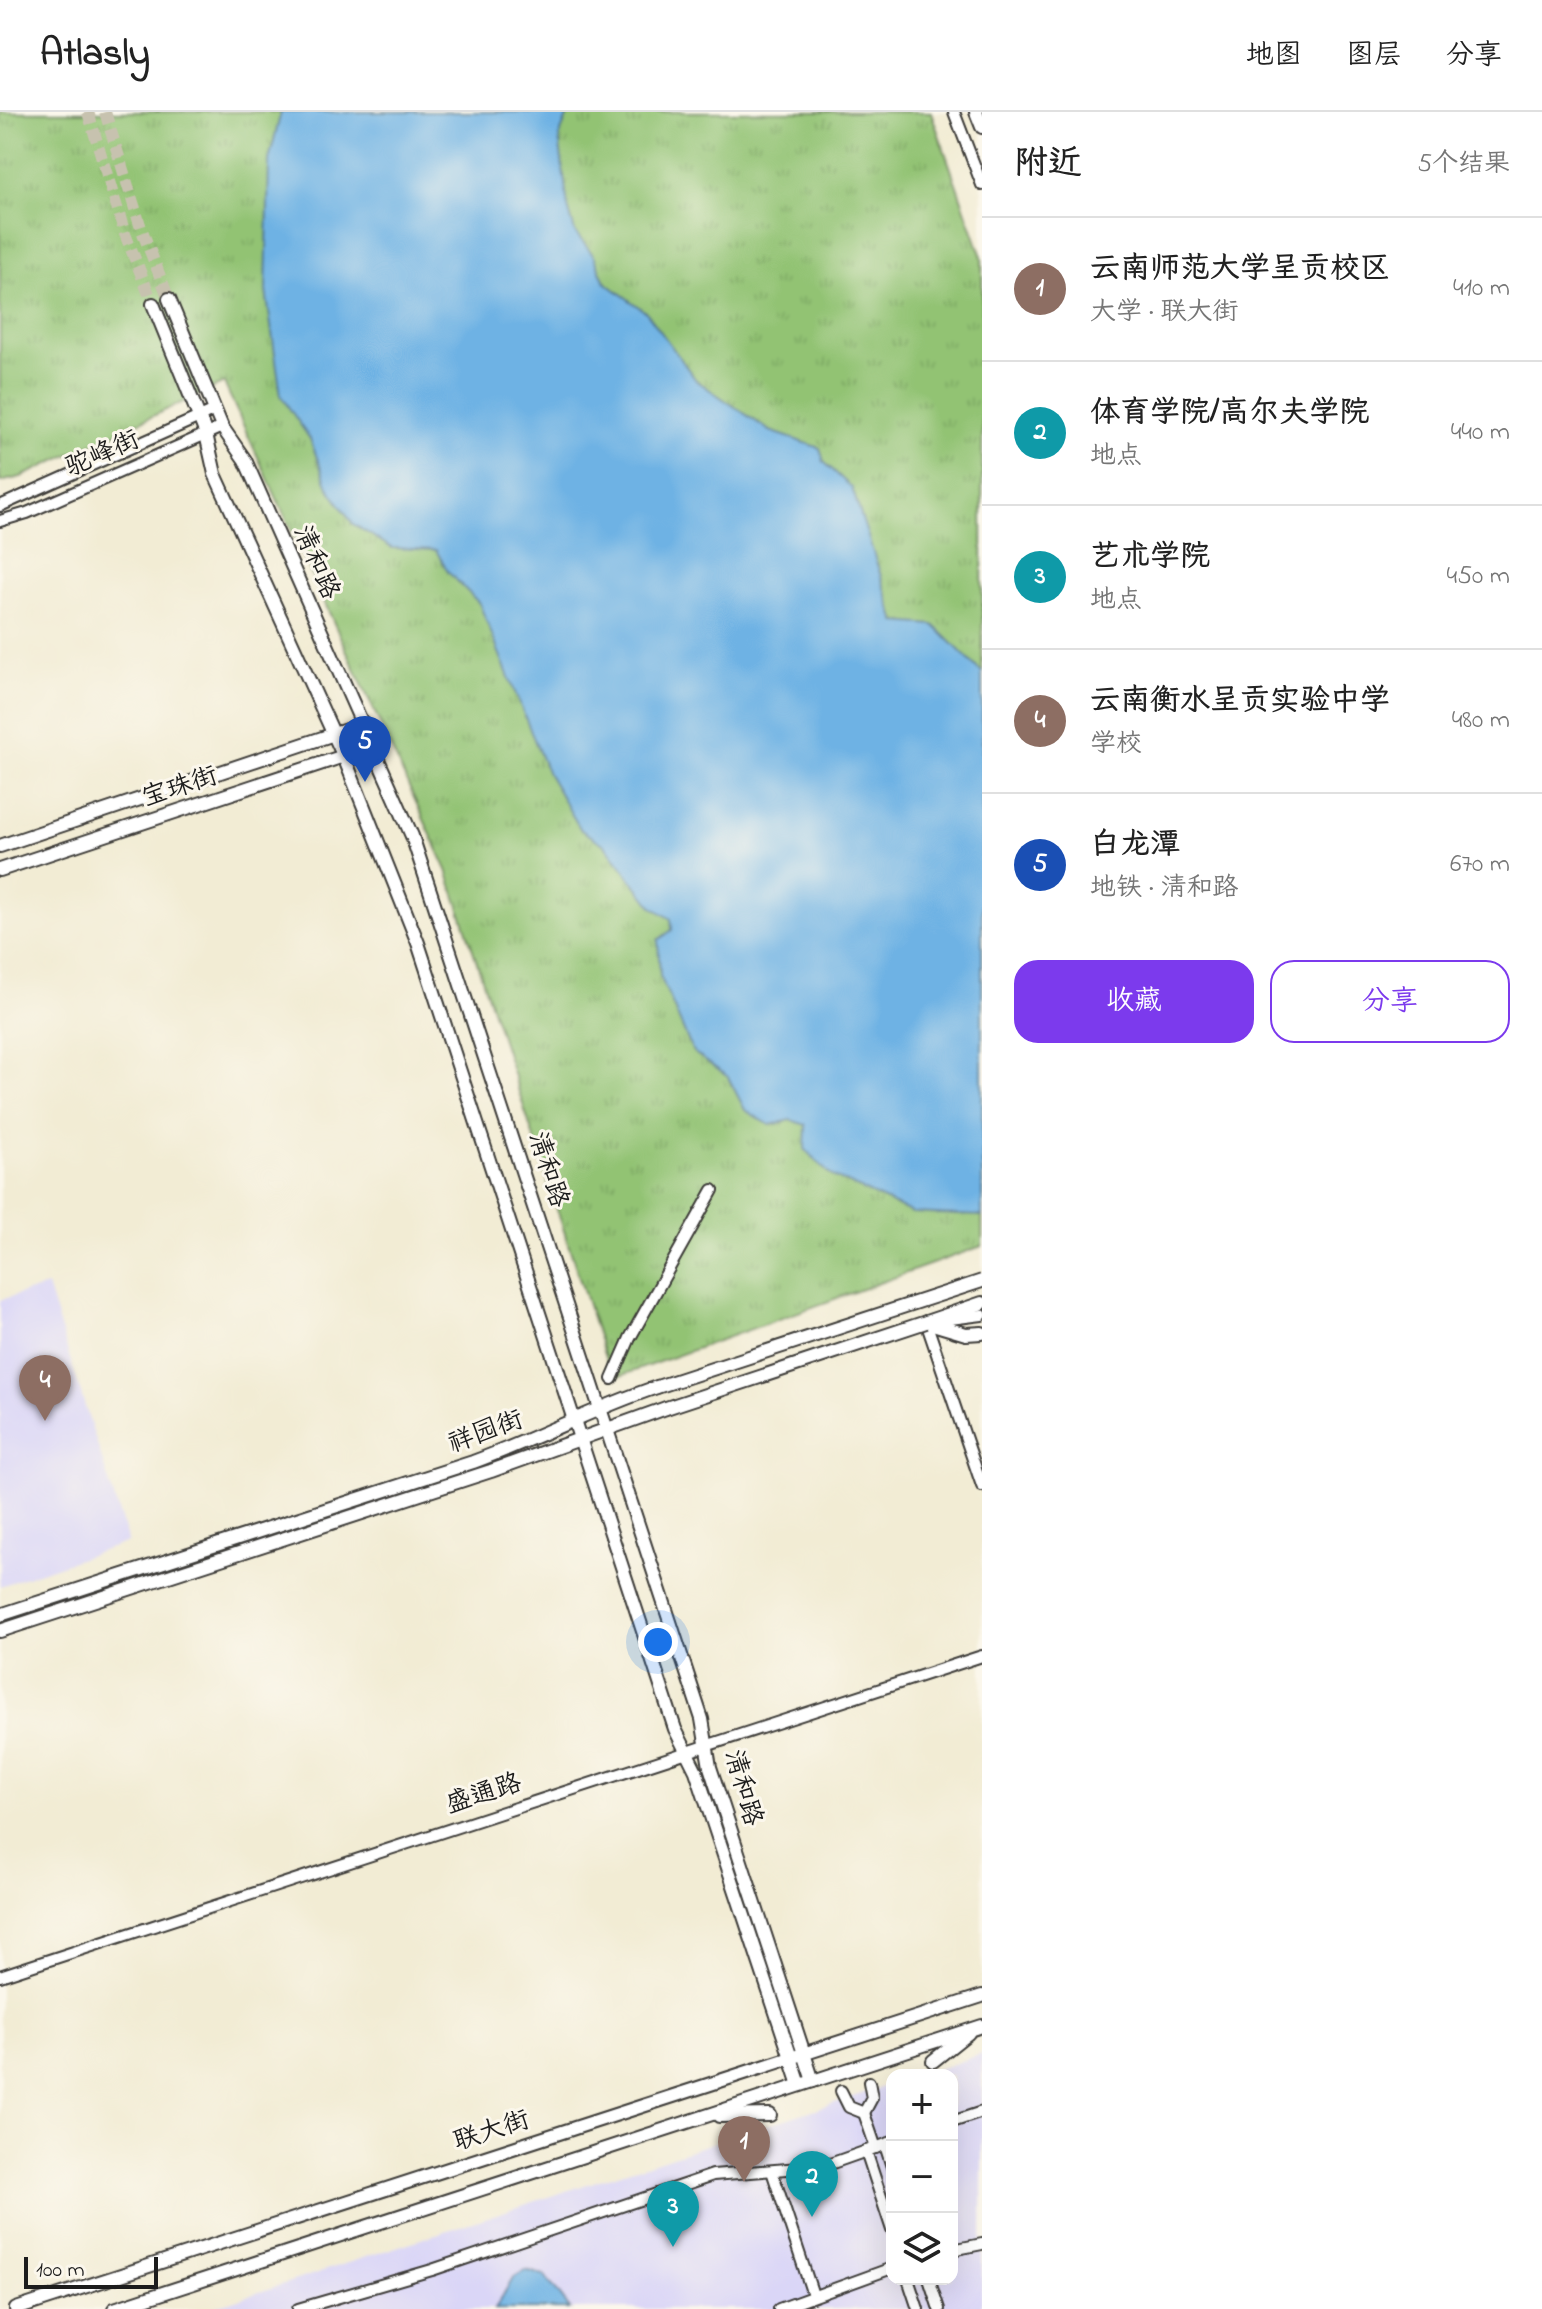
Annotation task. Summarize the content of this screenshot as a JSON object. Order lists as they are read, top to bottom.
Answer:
{
  "streets": {
    "main road": [
      "清和路",
      "宝珠街",
      "祥园街",
      "联大街"
    ],
    "street": ["驼峰街", "盛通路"]
  },
  "crossings": [
    ["驼峰街", "清和路"],
    ["清和路", "宝珠街"],
    ["清和路", "祥园街"],
    ["清和路", "盛通路"],
    ["清和路", "联大街"]
  ],
  "scale_bar": "100 m",
  "page": {
    "header": "Atlasly",
    "nav": ["地图", "图层", "分享"],
    "heading": ["附近", "5个结果"],
    "list": [
      {
        "mark": "1",
        "name": "云南师范大学呈贡校区",
        "note": "大学 · 联大街",
        "value": "410 m"
      },
      {
        "mark": "2",
        "name": "体育学院/高尔夫学院",
        "note": "地点",
        "value": "440 m"
      },
      {
        "mark": "3",
        "name": "艺术学院",
        "note": "地点",
        "value": "450 m"
      },
      {
        "mark": "4",
        "name": "云南衡水呈贡实验中学",
        "note": "学校",
        "value": "480 m"
      },
      {
        "mark": "5",
        "name": "白龙潭",
        "note": "地铁 · 清和路",
        "value": "670 m"
      }
    ],
    "pins": [
      "5",
      "4",
      "1",
      "2",
      "3"
    ],
    "buttons": ["收藏", "分享"],
    "map_buttons": ["+", "−"],
    "scale": "100 m"
  }
}
